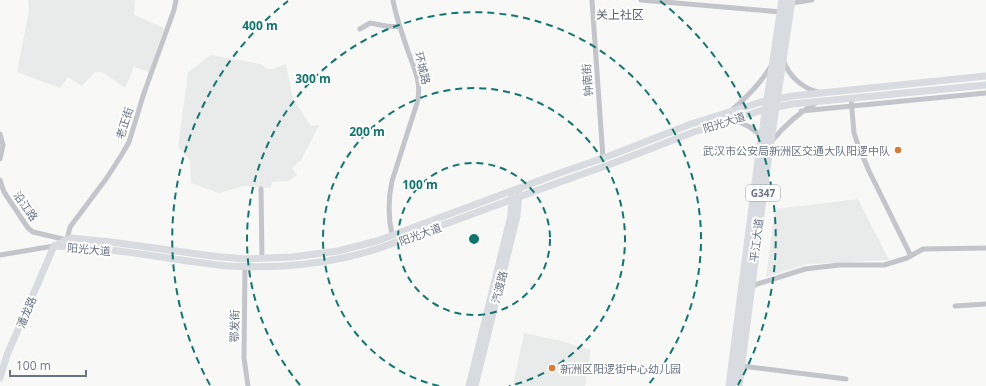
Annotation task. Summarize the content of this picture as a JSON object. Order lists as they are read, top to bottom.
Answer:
{
  "streets": {
    "highway": ["G347", "平江大道"],
    "street": [
      "环城路",
      "钟南街",
      "阳光大道",
      "老正街",
      "沿江路",
      "汽渡路",
      "潘龙路",
      "鄂发街"
    ]
  },
  "crossings": [
    ["环城路", "阳光大道"],
    ["钟南街", "阳光大道"],
    ["阳光大道", "老正街"],
    ["阳光大道", "沿江路"],
    ["阳光大道", "平江大道"],
    ["阳光大道", "汽渡路"],
    ["阳光大道", "潘龙路"],
    ["阳光大道", "鄂发街"],
    ["老正街", "沿江路"]
  ],
  "districts": ["关上社区"],
  "places": ["武汉市公安局新洲区交通大队阳逻中队", "新洲区阳逻街中心幼儿园"],
  "scale_bar": "100 m",
  "rings": [
    "400 m",
    "300 m",
    "200 m",
    "100 m"
  ]
}
